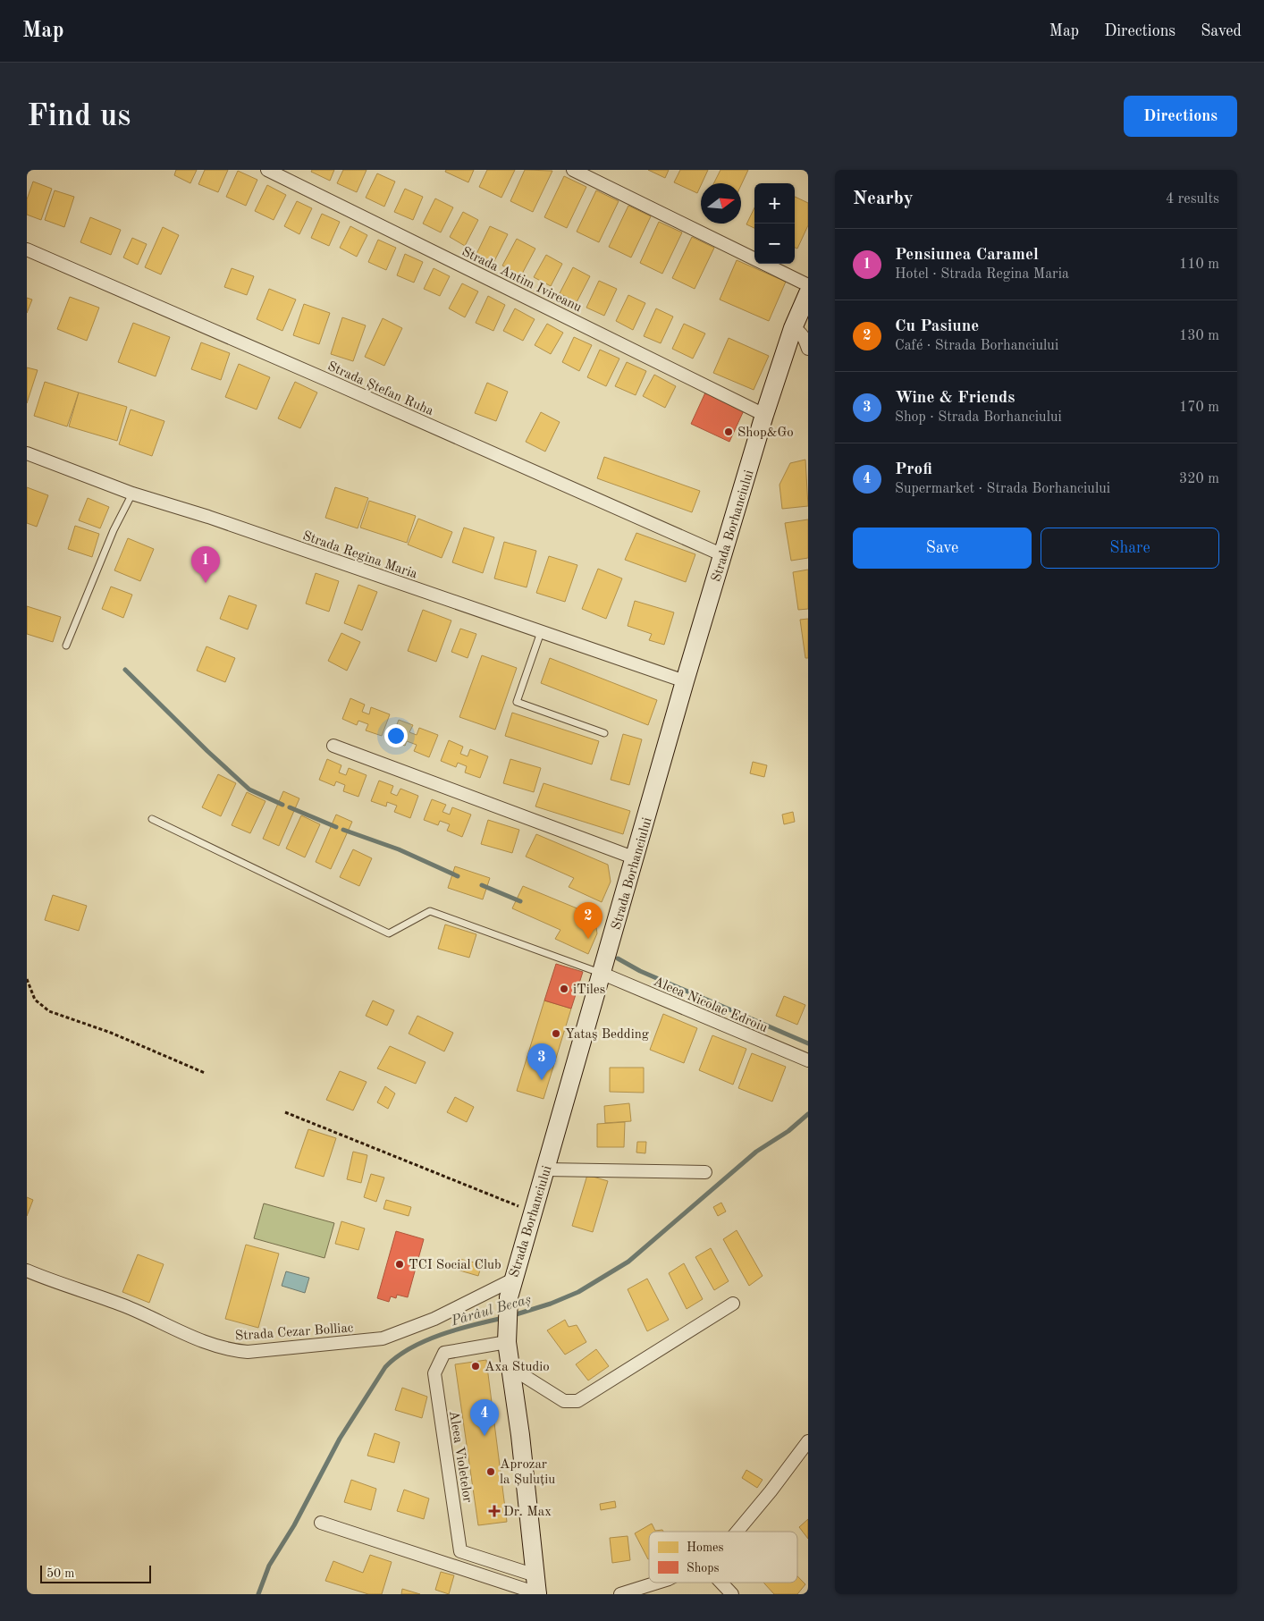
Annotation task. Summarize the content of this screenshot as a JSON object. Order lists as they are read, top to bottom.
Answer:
{
  "streets": {
    "main road": ["Strada Borhanciului"],
    "street": [
      "Strada Antim Ivireanu",
      "Strada Ștefan Ruha",
      "Strada Regina Maria",
      "Aleea Nicolae Edroiu",
      "Strada Cezar Bolliac",
      "Aleea Violetelor"
    ]
  },
  "crossings": [
    ["Strada Antim Ivireanu", "Strada Borhanciului"],
    ["Strada Ștefan Ruha", "Strada Borhanciului"],
    ["Strada Borhanciului", "Strada Regina Maria"],
    ["Strada Borhanciului", "Aleea Nicolae Edroiu"],
    ["Strada Borhanciului", "Strada Cezar Bolliac"],
    ["Strada Borhanciului", "Aleea Violetelor"]
  ],
  "water": ["Pârâul Becaș"],
  "places": {
    "other": [
      "Shop&Go",
      "iTiles",
      "Yataş Bedding",
      "TCI Social Club",
      "Axa Studio",
      "Aprozar la Șuluțiu"
    ],
    "health": ["Dr. Max"]
  },
  "legend": ["Homes", "Shops"],
  "scale_bar": "50 m",
  "north": "right",
  "page": {
    "header": "Map",
    "nav": ["Map", "Directions", "Saved"],
    "buttons": [
      "Directions",
      ["Save", "Share"]
    ],
    "title": "Find us",
    "heading": ["Nearby", "4 results"],
    "map_buttons": ["+", "−"],
    "list": [
      {
        "mark": "1",
        "name": "Pensiunea Caramel",
        "note": "Hotel · Strada Regina Maria",
        "value": "110 m"
      },
      {
        "mark": "2",
        "name": "Cu Pasiune",
        "note": "Café · Strada Borhanciului",
        "value": "130 m"
      },
      {
        "mark": "3",
        "name": "Wine & Friends",
        "note": "Shop · Strada Borhanciului",
        "value": "170 m"
      },
      {
        "mark": "4",
        "name": "Profi",
        "note": "Supermarket · Strada Borhanciului",
        "value": "320 m"
      }
    ],
    "pins": [
      "1",
      "2",
      "3",
      "4"
    ],
    "scale": "50 m"
  }
}
